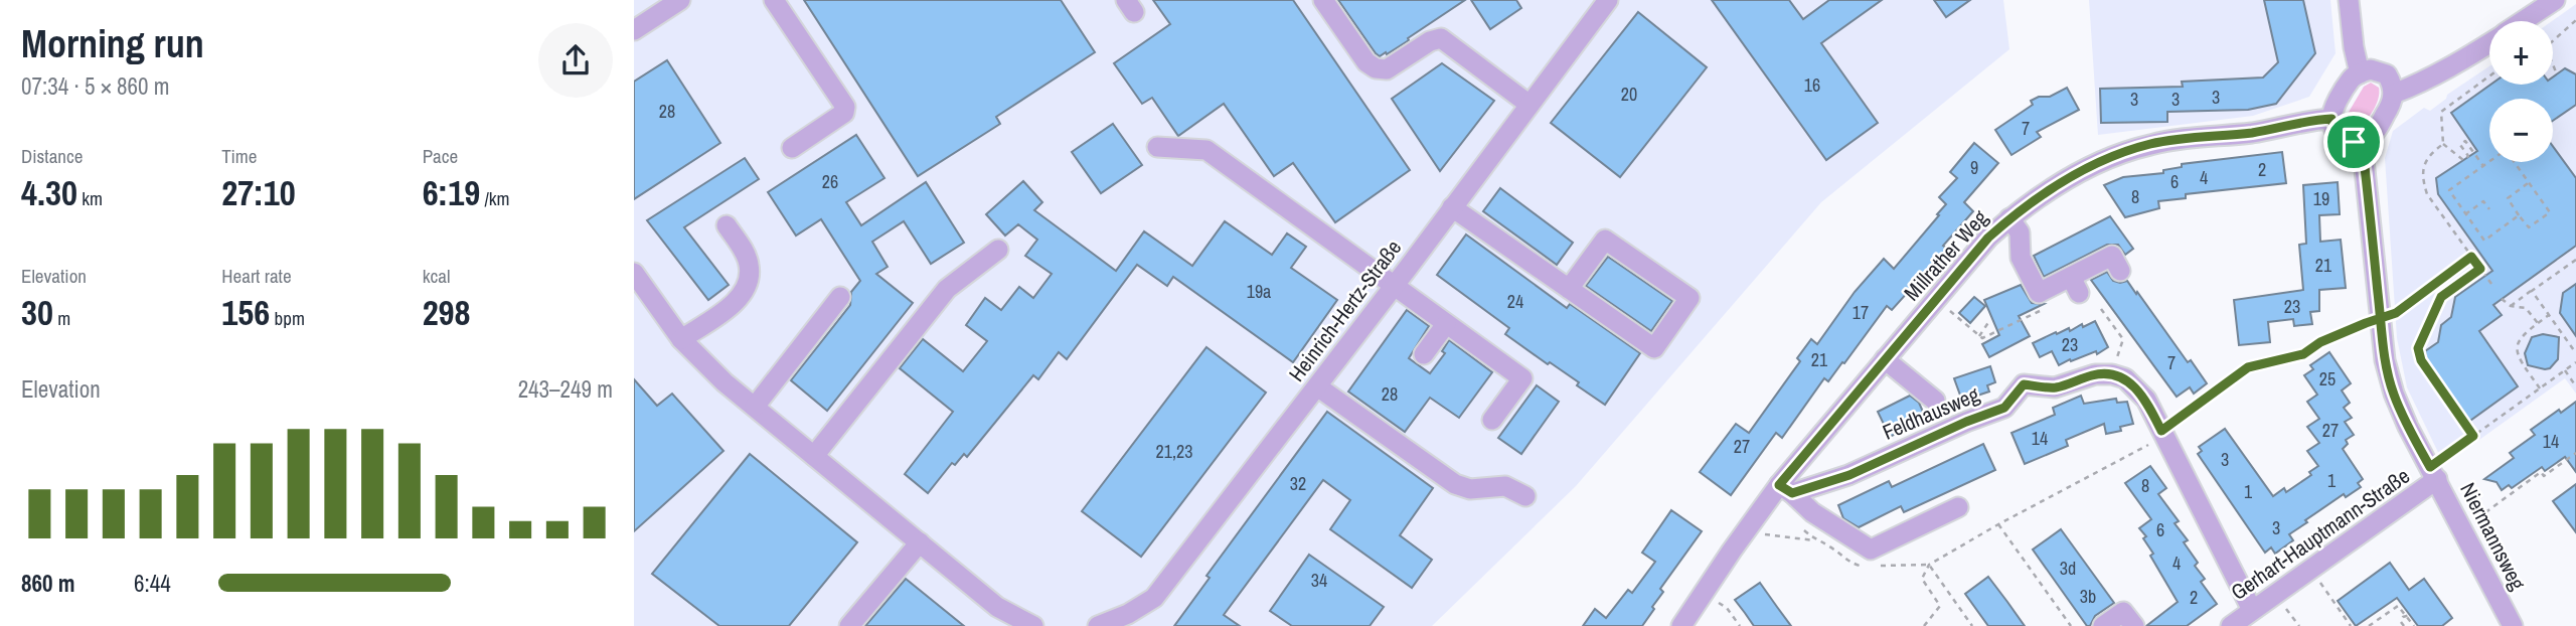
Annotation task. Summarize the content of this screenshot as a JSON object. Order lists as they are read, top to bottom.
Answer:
{
  "streets": {
    "street": [
      "Millrather Weg",
      "Heinrich-Hertz-Straße",
      "Feldhausweg",
      "Gerhart-Hauptmann-Straße",
      "Niermannsweg"
    ]
  },
  "crossings": [
    ["Millrather Weg", "Feldhausweg"],
    ["Millrather Weg", "Niermannsweg"],
    ["Gerhart-Hauptmann-Straße", "Niermannsweg"]
  ],
  "house_numbers": [
    "16",
    "20",
    "3",
    "3",
    "3",
    "28",
    "7",
    "9",
    "2",
    "4",
    "26",
    "6",
    "8",
    "19",
    "21",
    "19a",
    "24",
    "23",
    "17",
    "23",
    "21",
    "7",
    "25",
    "28",
    "27",
    "14",
    "14",
    "27",
    "21,23",
    "3",
    "1",
    "32",
    "8",
    "1",
    "3",
    "6",
    "4",
    "3d",
    "34",
    "3b",
    "2"
  ],
  "page": {
    "heading": ["Morning run", "07:34 · 5 × 860 m"],
    "map_buttons": ["+", "−"],
    "stats": [
      ["Distance", "4.30 km"],
      ["Time", "27:10"],
      ["Pace", "6:19 /km"],
      ["Elevation", "30 m"],
      ["Heart rate", "156 bpm"],
      ["kcal", "298"]
    ],
    "chart": ["Elevation", "243–249 m"],
    "list": [
      {
        "name": "860 m",
        "note": "6:44"
      }
    ]
  }
}
